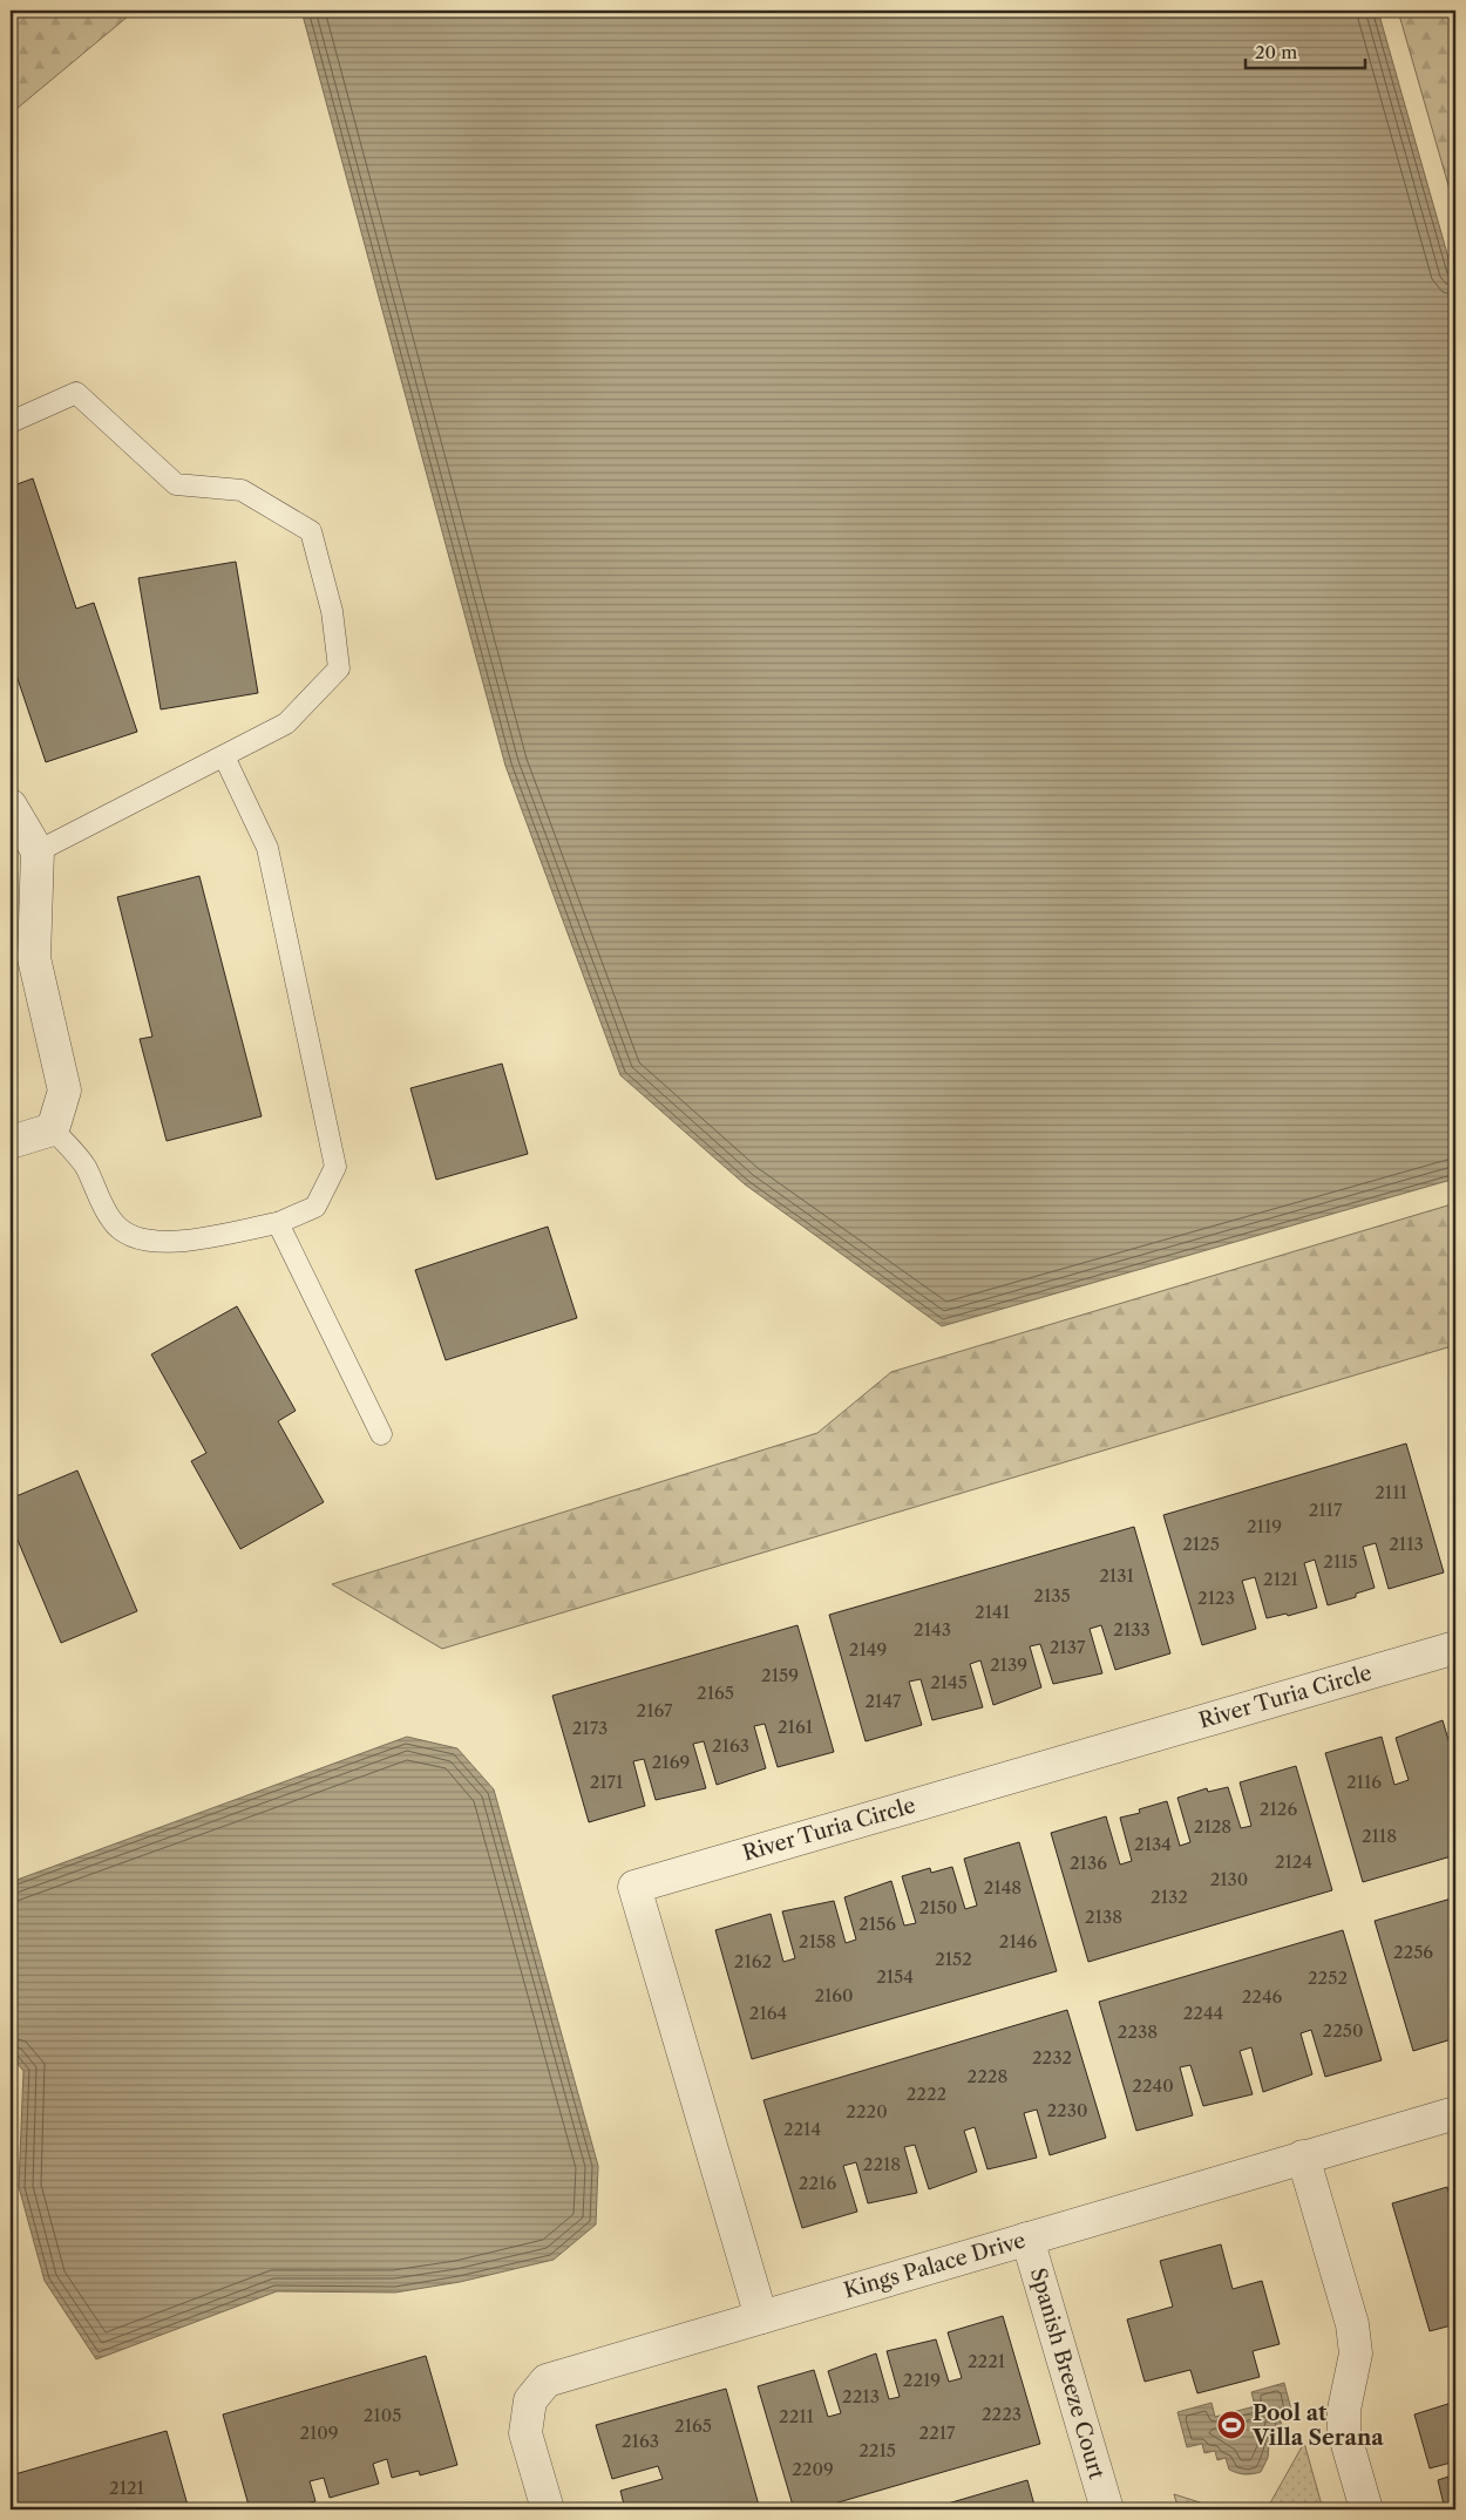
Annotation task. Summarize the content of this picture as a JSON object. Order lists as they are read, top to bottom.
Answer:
{
  "streets": {
    "street": ["River Turia Circle", "Kings Palace Drive", "Spanish Breeze Court"]
  },
  "crossings": [
    ["River Turia Circle", "Kings Palace Drive"],
    ["Kings Palace Drive", "Spanish Breeze Court"]
  ],
  "places": {
    "sports": ["Pool at Villa Serana"]
  },
  "house_numbers": [
    "2111",
    "2117",
    "2119",
    "2125",
    "2113",
    "2115",
    "2131",
    "2121",
    "2135",
    "2123",
    "2141",
    "2143",
    "2133",
    "2137",
    "2149",
    "2139",
    "2159",
    "2145",
    "2165",
    "2147",
    "2167",
    "2161",
    "2173",
    "2163",
    "2169",
    "2171",
    "2116",
    "2126",
    "2128",
    "2118",
    "2134",
    "2124",
    "2136",
    "2130",
    "2148",
    "2132",
    "2150",
    "2138",
    "2156",
    "2158",
    "2146",
    "2256",
    "2152",
    "2162",
    "2154",
    "2252",
    "2160",
    "2246",
    "2164",
    "2244",
    "2250",
    "2238",
    "2232",
    "2228",
    "2240",
    "2222",
    "2230",
    "2220",
    "2214",
    "2218",
    "2216",
    "2221",
    "2219",
    "2213",
    "2223",
    "2105",
    "2211",
    "2165",
    "2109",
    "2217",
    "2163",
    "2215",
    "2209",
    "2121"
  ],
  "scale_bar": "20 m"
}
